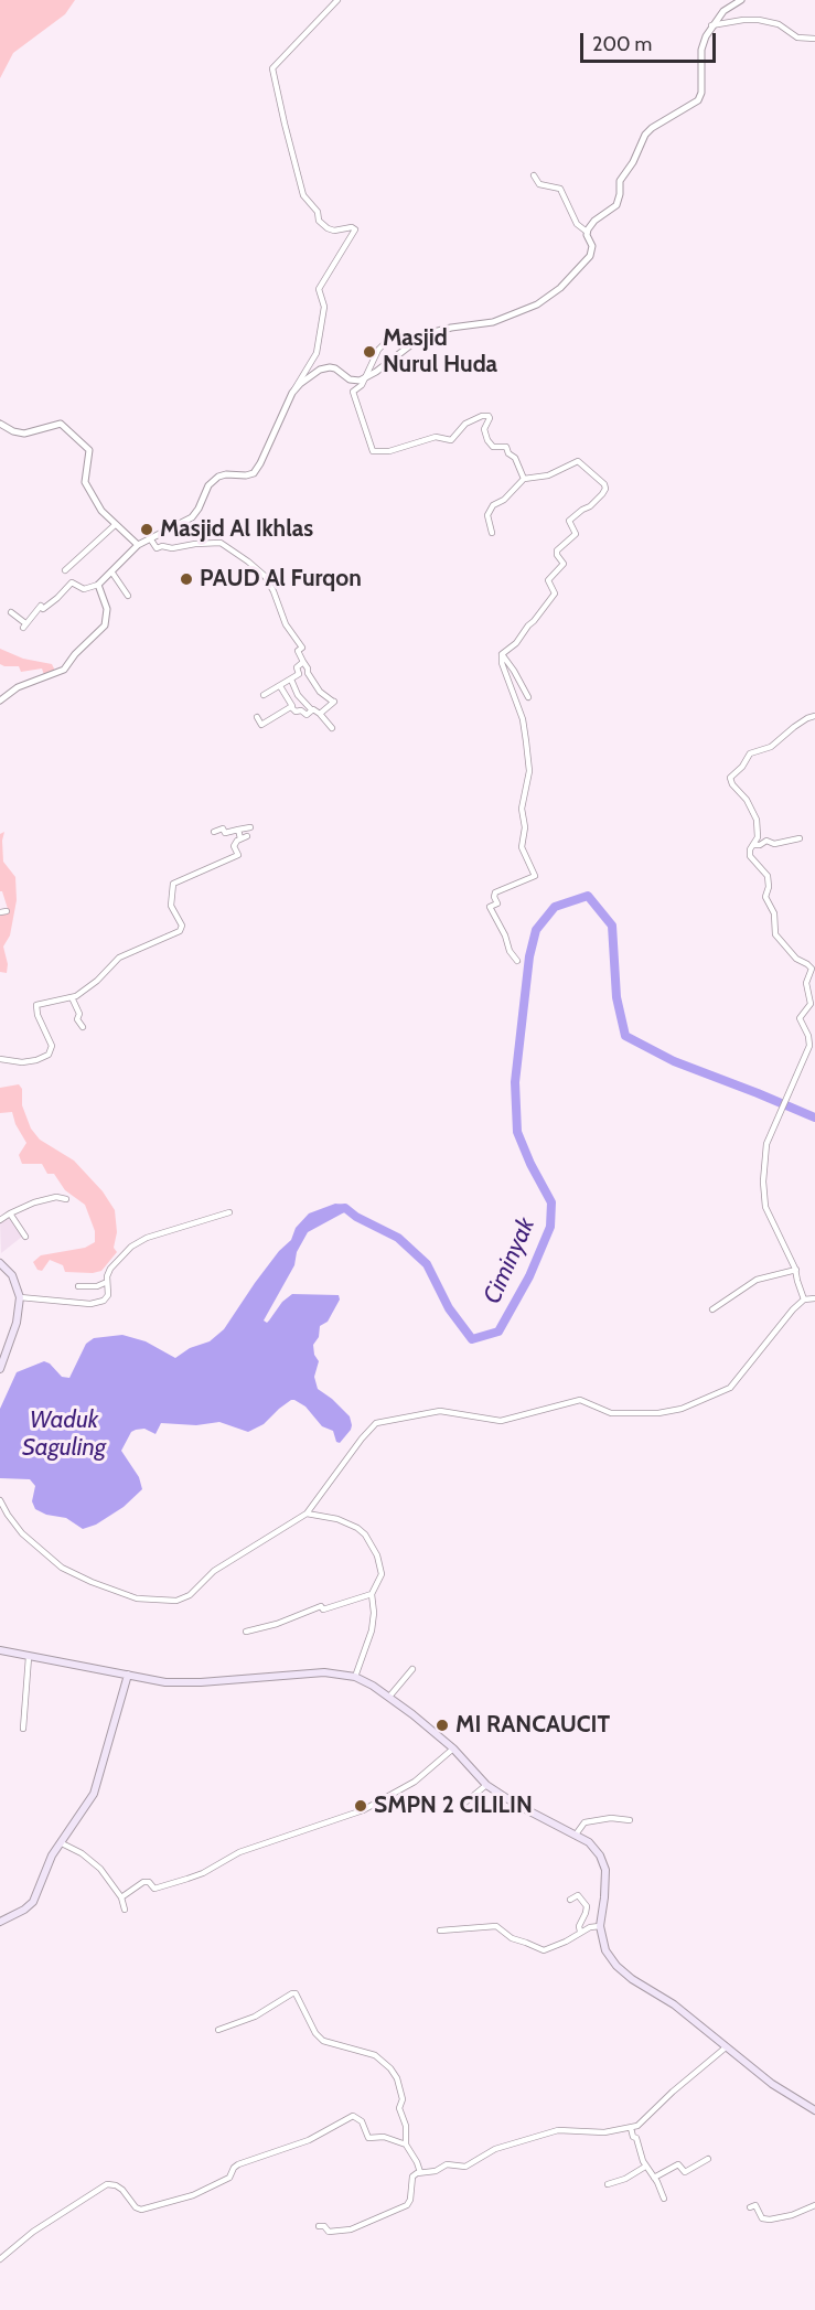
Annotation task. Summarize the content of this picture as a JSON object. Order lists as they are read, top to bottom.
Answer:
{
  "water": ["Ciminyak", "Waduk Saguling"],
  "places": [
    "Masjid Nurul Huda",
    "Masjid Al Ikhlas",
    "PAUD Al Furqon",
    "MI RANCAUCIT",
    "SMPN 2 CILILIN"
  ],
  "scale_bar": "200 m"
}
